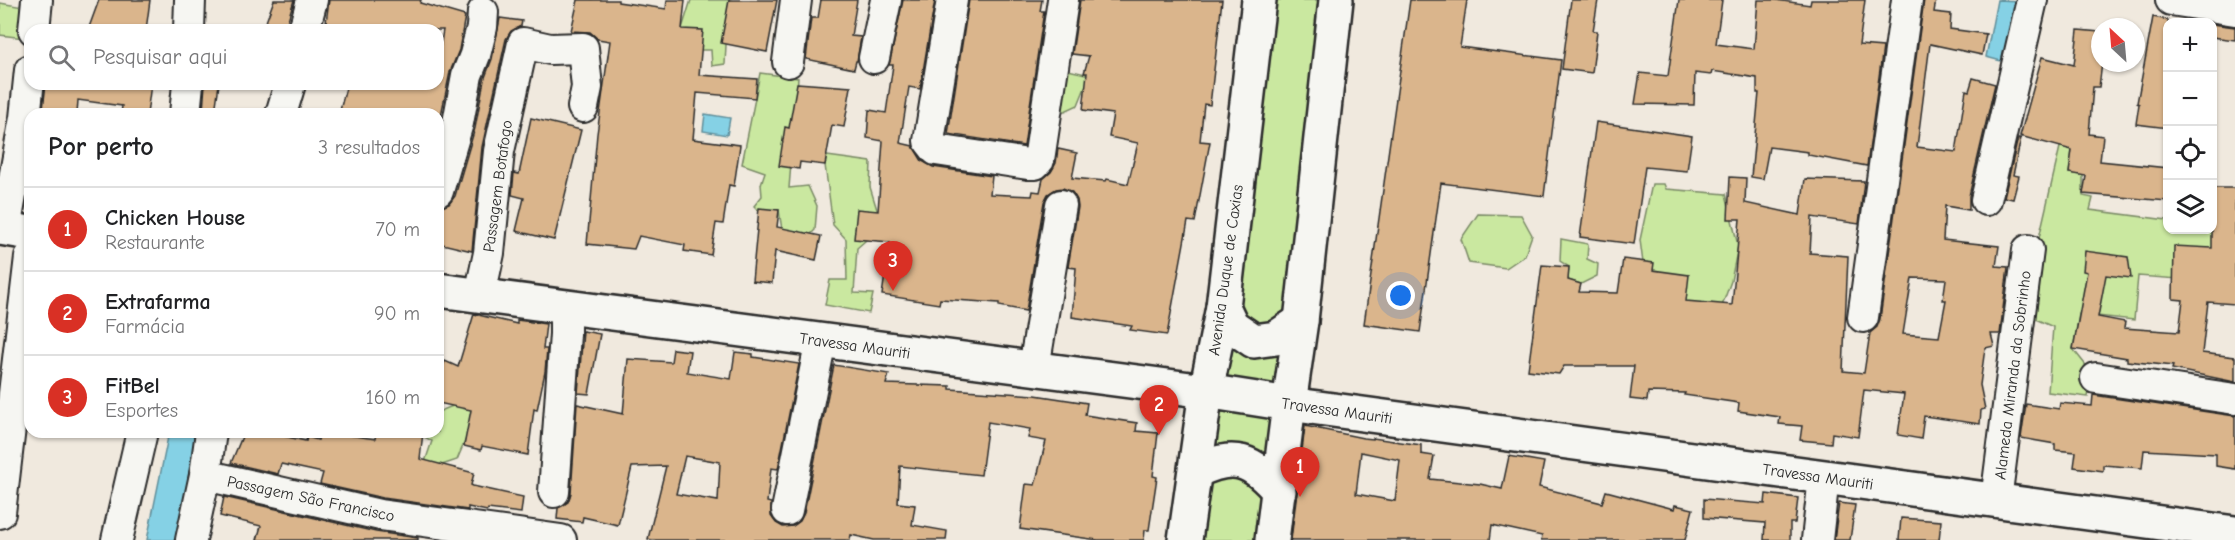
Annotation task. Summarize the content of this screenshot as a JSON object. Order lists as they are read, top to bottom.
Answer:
{
  "streets": {
    "main road": ["Avenida Duque de Caxias", "Travessa Mauriti"],
    "street": ["Passagem Botafogo", "Alameda Miranda da Sobrinho", "Passagem São Francisco"]
  },
  "crossings": [
    ["Passagem Botafogo", "Travessa Mauriti"],
    ["Avenida Duque de Caxias", "Travessa Mauriti"],
    ["Travessa Mauriti", "Alameda Miranda da Sobrinho"]
  ],
  "north": "top left",
  "page": {
    "map_buttons": ["+", "−"],
    "search": "Pesquisar aqui",
    "heading": ["Por perto", "3 resultados"],
    "list": [
      {
        "mark": "1",
        "name": "Chicken House",
        "note": "Restaurante",
        "value": "70 m"
      },
      {
        "mark": "2",
        "name": "Extrafarma",
        "note": "Farmácia",
        "value": "90 m"
      },
      {
        "mark": "3",
        "name": "FitBel",
        "note": "Esportes",
        "value": "160 m"
      }
    ],
    "pins": ["3", "2", "1"]
  }
}
